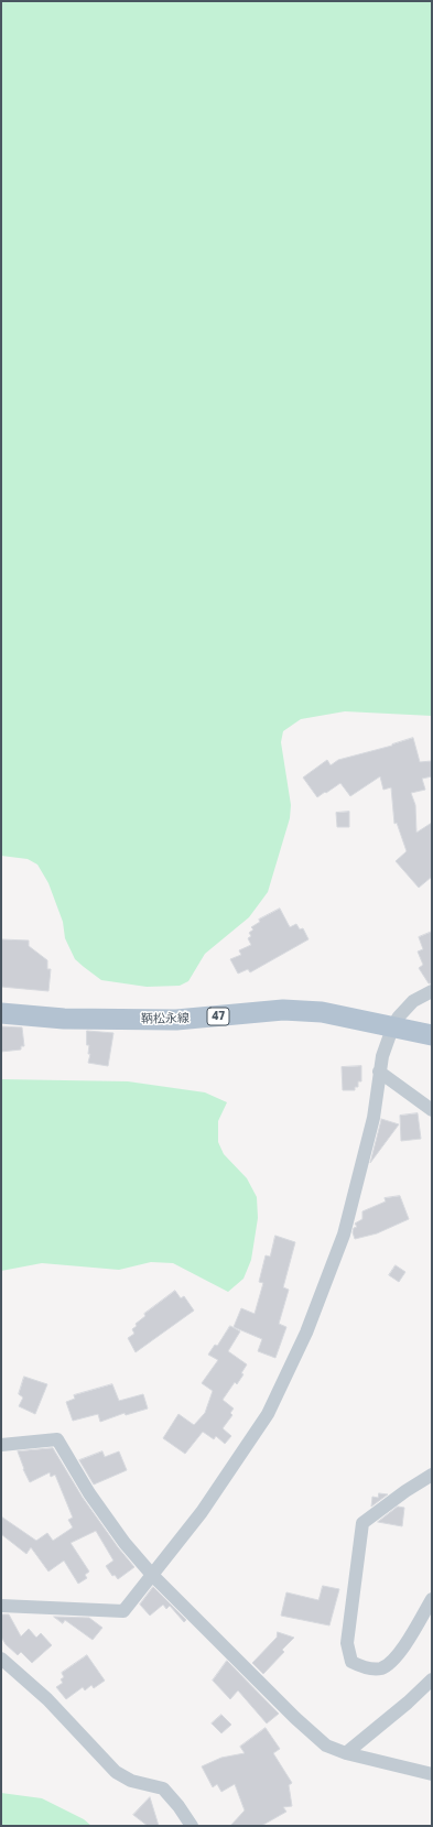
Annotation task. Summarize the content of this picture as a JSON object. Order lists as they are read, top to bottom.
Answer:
{
  "streets": {
    "main road": ["47", "鞆松永線"]
  }
}
